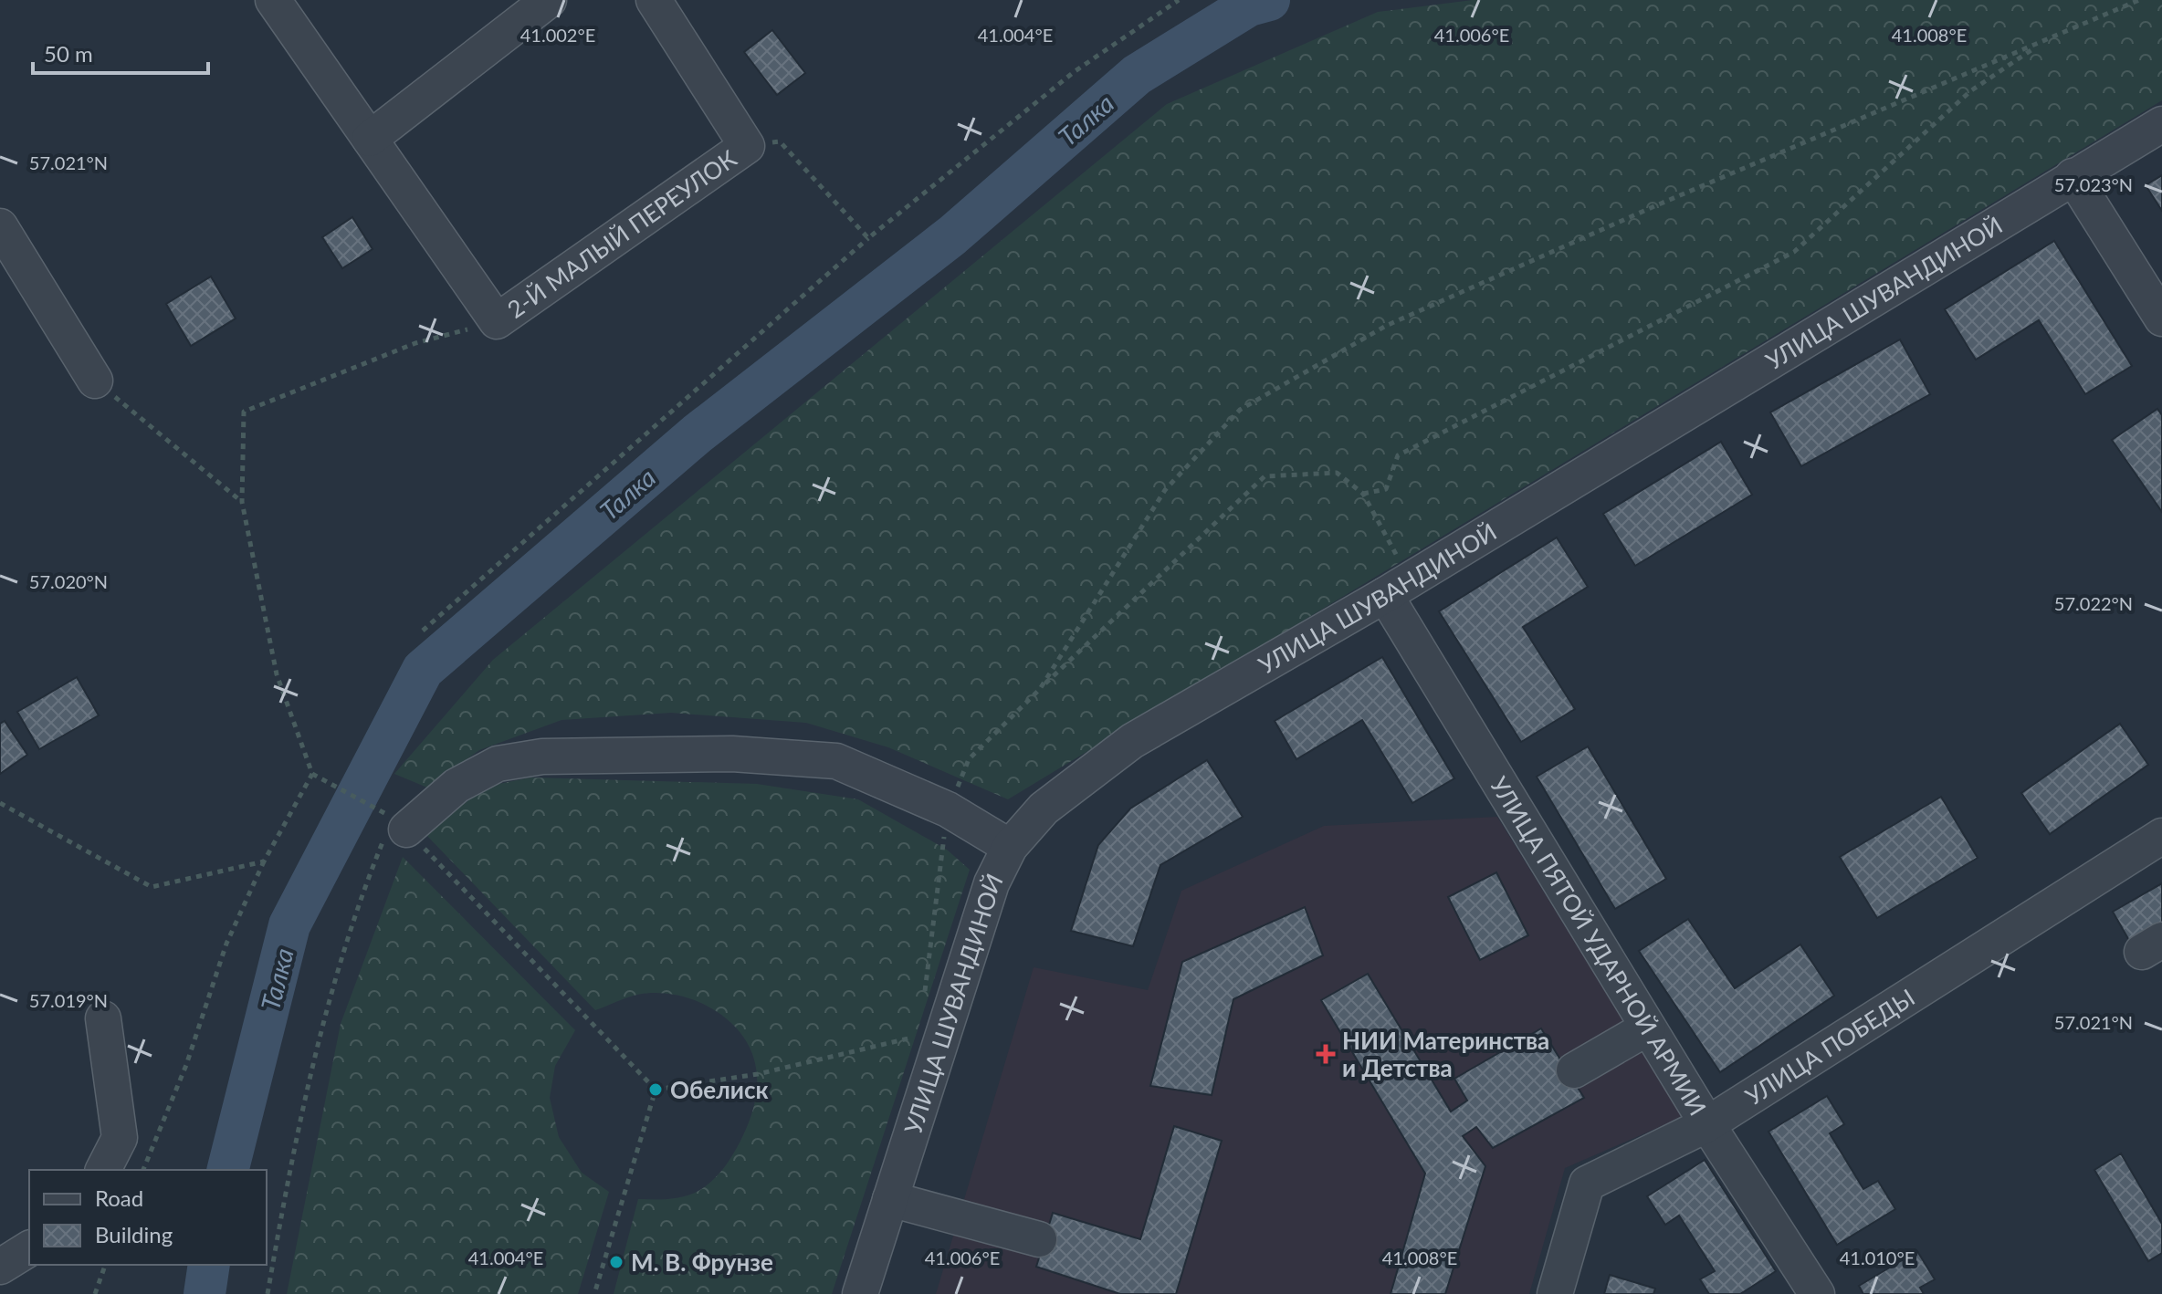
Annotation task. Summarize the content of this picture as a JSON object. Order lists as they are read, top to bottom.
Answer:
{
  "streets": {
    "street": [
      "2-Й МАЛЫЙ ПЕРЕУЛОК",
      "УЛИЦА ШУВАНДИНОЙ",
      "УЛИЦА ПЯТОЙ УДАРНОЙ АРМИИ",
      "УЛИЦА ПОБЕДЫ"
    ]
  },
  "crossings": [
    ["УЛИЦА ШУВАНДИНОЙ", "УЛИЦА ПЯТОЙ УДАРНОЙ АРМИИ"],
    ["УЛИЦА ПЯТОЙ УДАРНОЙ АРМИИ", "УЛИЦА ПОБЕДЫ"]
  ],
  "water": ["Талка"],
  "places": {
    "health": ["НИИ Материнства и Детства"],
    "other": ["Обелиск", "М. В. Фрунзе"]
  },
  "legend": ["Road", "Building"],
  "scale_bar": "50 m",
  "coordinates": [
    "41.002°E",
    "41.004°E",
    "41.006°E",
    "41.008°E",
    "57.021°N",
    "57.023°N",
    "57.020°N",
    "57.022°N",
    "57.019°N",
    "41.010°E"
  ]
}
